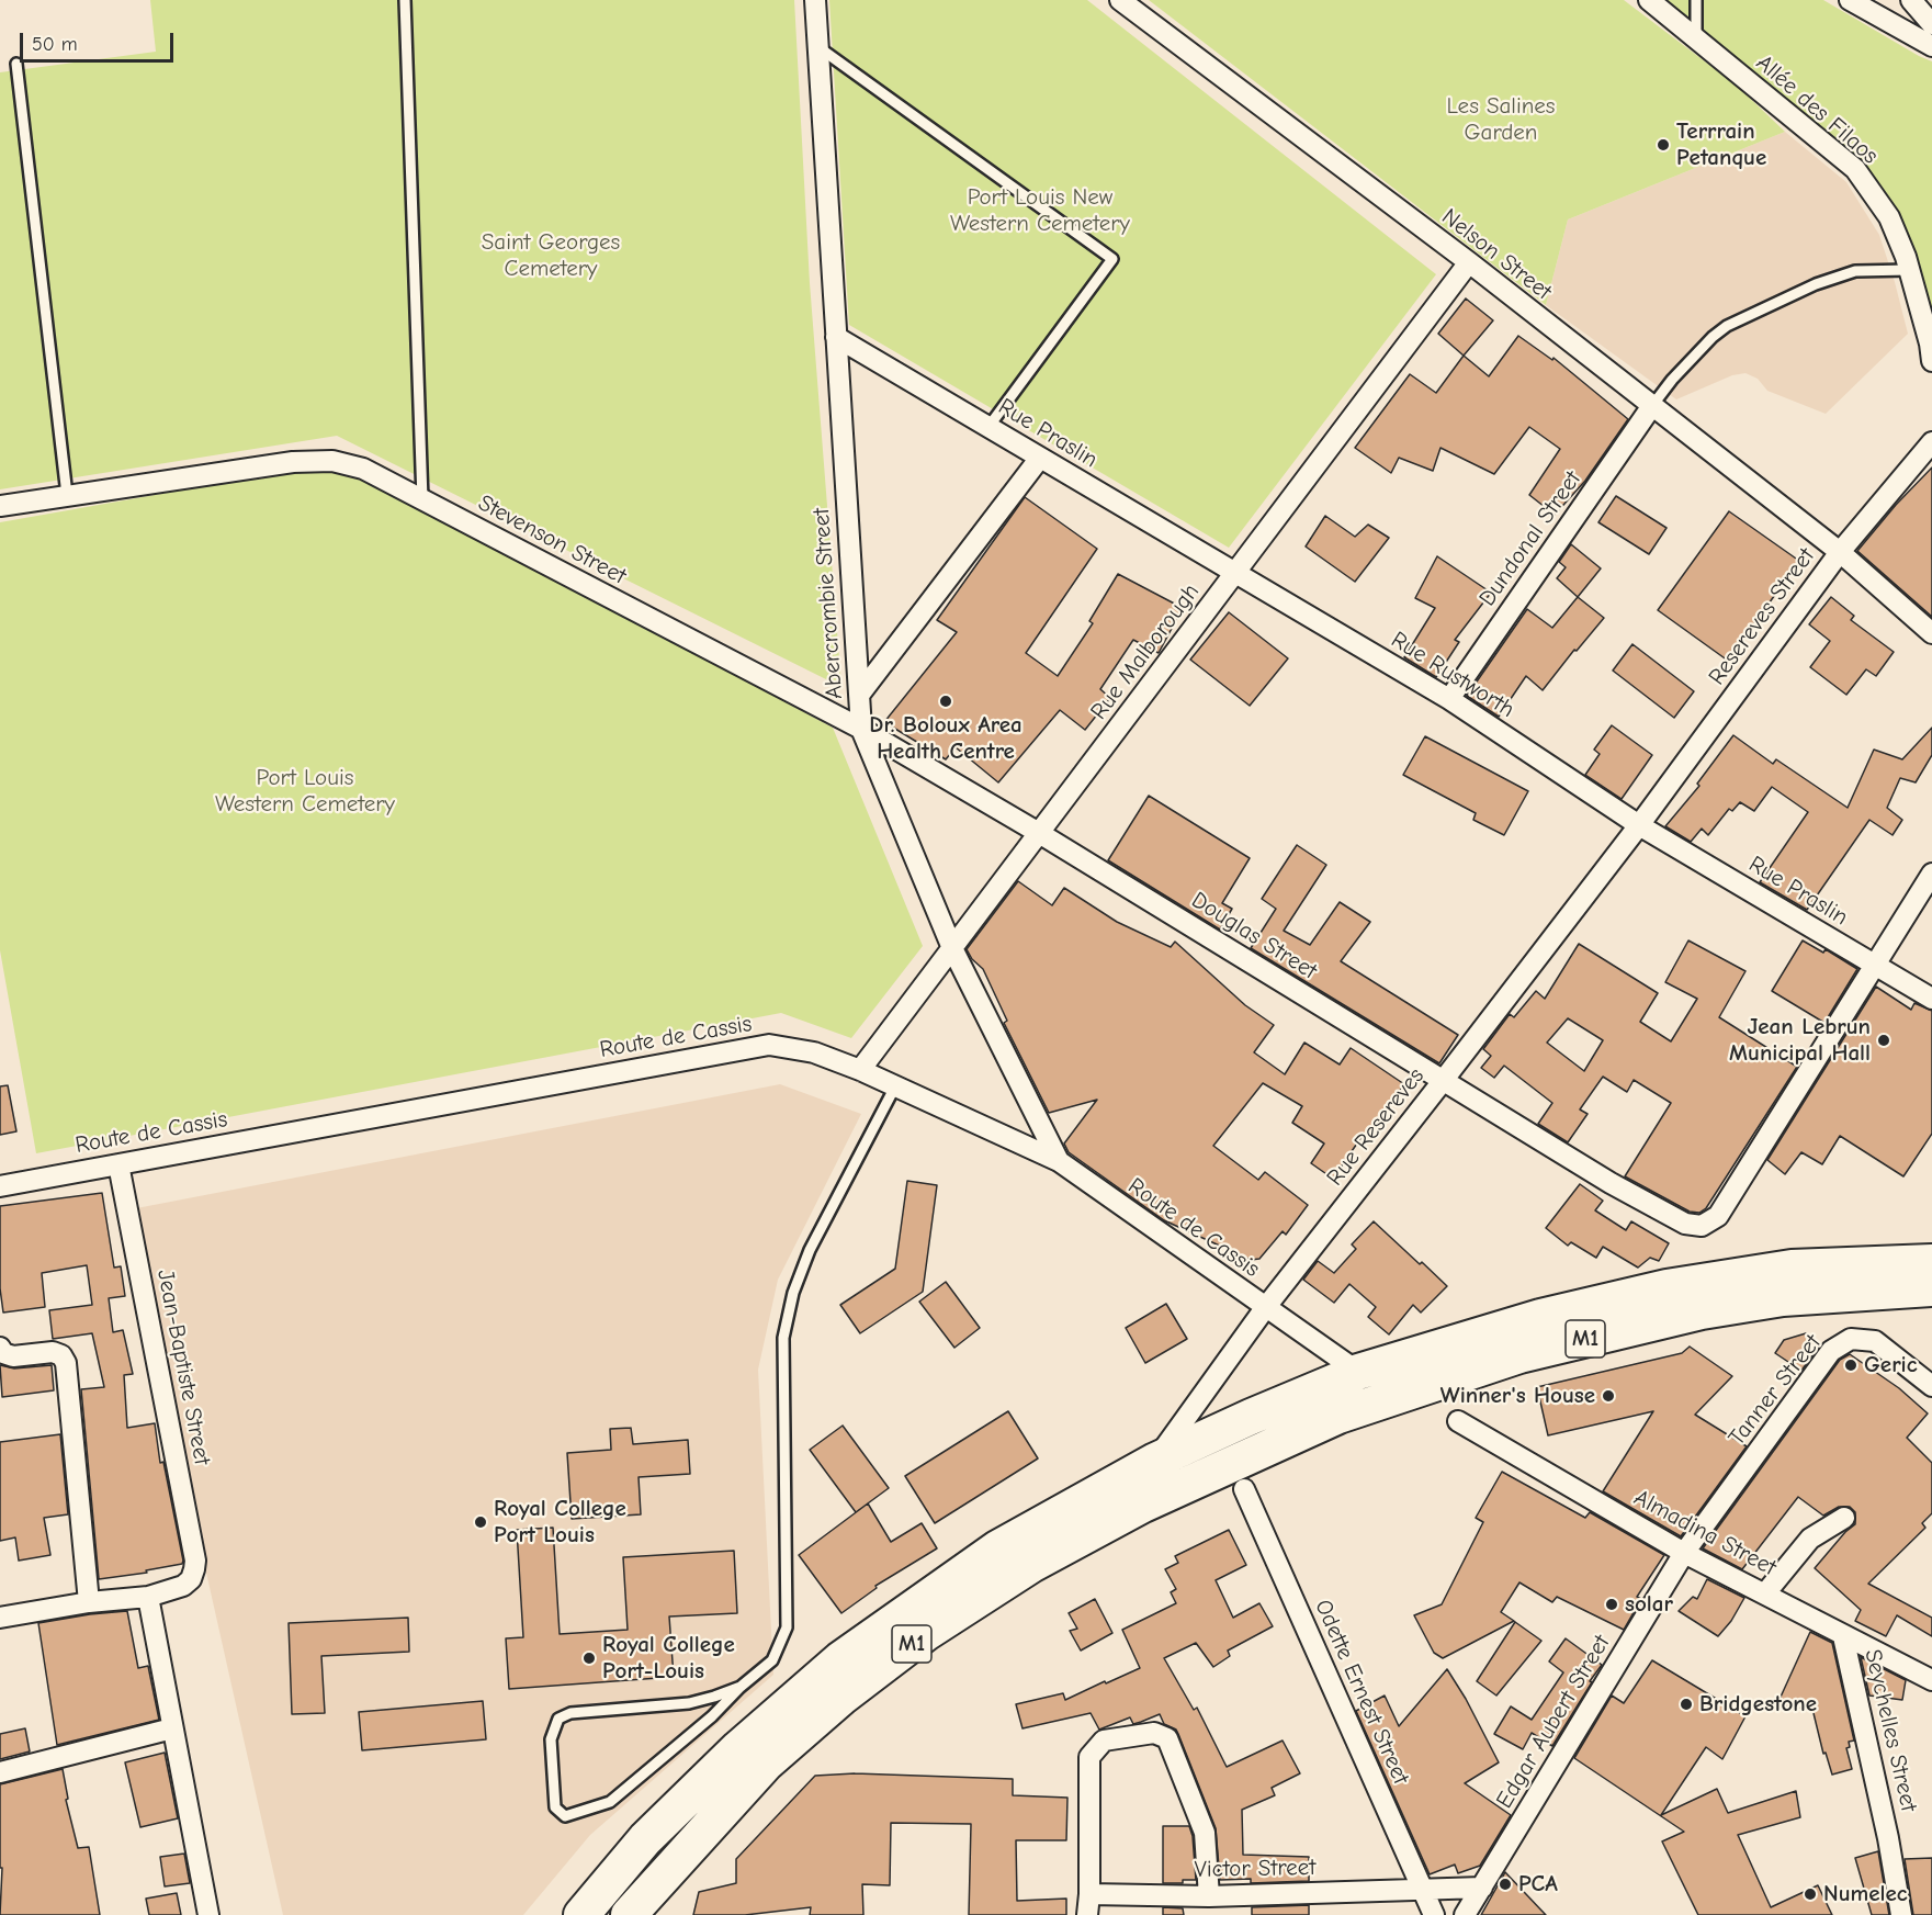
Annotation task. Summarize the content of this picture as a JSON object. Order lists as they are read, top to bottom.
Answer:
{
  "streets": {
    "highway": ["M1"],
    "street": [
      "Allée des Filaos",
      "Nelson Street",
      "Rue Praslin",
      "Dundonal Street",
      "Stevenson Street",
      "Abercrombie Street",
      "Resereves Street",
      "Rue Malborough",
      "Rue Rustworth",
      "Douglas Street",
      "Route de Cassis",
      "Rue Resereves",
      "Jean-Baptiste Street",
      "Tanner Street",
      "Almadina Street",
      "Odette Ernest Street",
      "Edgar Aubert Street",
      "Seychelles Street",
      "Victor Street"
    ]
  },
  "crossings": [
    ["Nelson Street", "Dundonal Street"],
    ["Nelson Street", "Resereves Street"],
    ["Nelson Street", "Rue Malborough"],
    ["Rue Praslin", "Abercrombie Street"],
    ["Rue Praslin", "Resereves Street"],
    ["Rue Praslin", "Rue Malborough"],
    ["Rue Praslin", "Rue Rustworth"],
    ["Rue Praslin", "Rue Resereves"],
    ["Dundonal Street", "Rue Rustworth"],
    ["Stevenson Street", "Abercrombie Street"],
    ["Stevenson Street", "Rue Malborough"],
    ["Stevenson Street", "Douglas Street"],
    ["Abercrombie Street", "Rue Malborough"],
    ["Abercrombie Street", "Route de Cassis"],
    ["Resereves Street", "Rue Rustworth"],
    ["Resereves Street", "Rue Resereves"],
    ["Rue Malborough", "Rue Rustworth"],
    ["Rue Malborough", "Douglas Street"],
    ["Rue Malborough", "Route de Cassis"],
    ["Rue Rustworth", "Rue Resereves"],
    ["Douglas Street", "Rue Resereves"],
    ["Route de Cassis", "Rue Resereves"],
    ["Route de Cassis", "M1"],
    ["Route de Cassis", "Jean-Baptiste Street"],
    ["Rue Resereves", "M1"],
    ["Tanner Street", "Almadina Street"],
    ["Tanner Street", "Edgar Aubert Street"],
    ["Almadina Street", "Edgar Aubert Street"],
    ["Almadina Street", "Seychelles Street"],
    ["Odette Ernest Street", "Victor Street"],
    ["Edgar Aubert Street", "Victor Street"]
  ],
  "parks": [
    "Les Salines Garden",
    "Port Louis New Western Cemetery",
    "Saint Georges Cemetery",
    "Port Louis Western Cemetery"
  ],
  "places": [
    "Terrrain Petanque",
    "Dr. Boloux Area Health Centre",
    "Jean Lebrun Municipal Hall",
    "Geric",
    "Winner's House",
    "Royal College Port Louis",
    "solar",
    "Royal College Port-Louis",
    "Bridgestone",
    "PCA",
    "Numelec"
  ],
  "scale_bar": "50 m"
}
